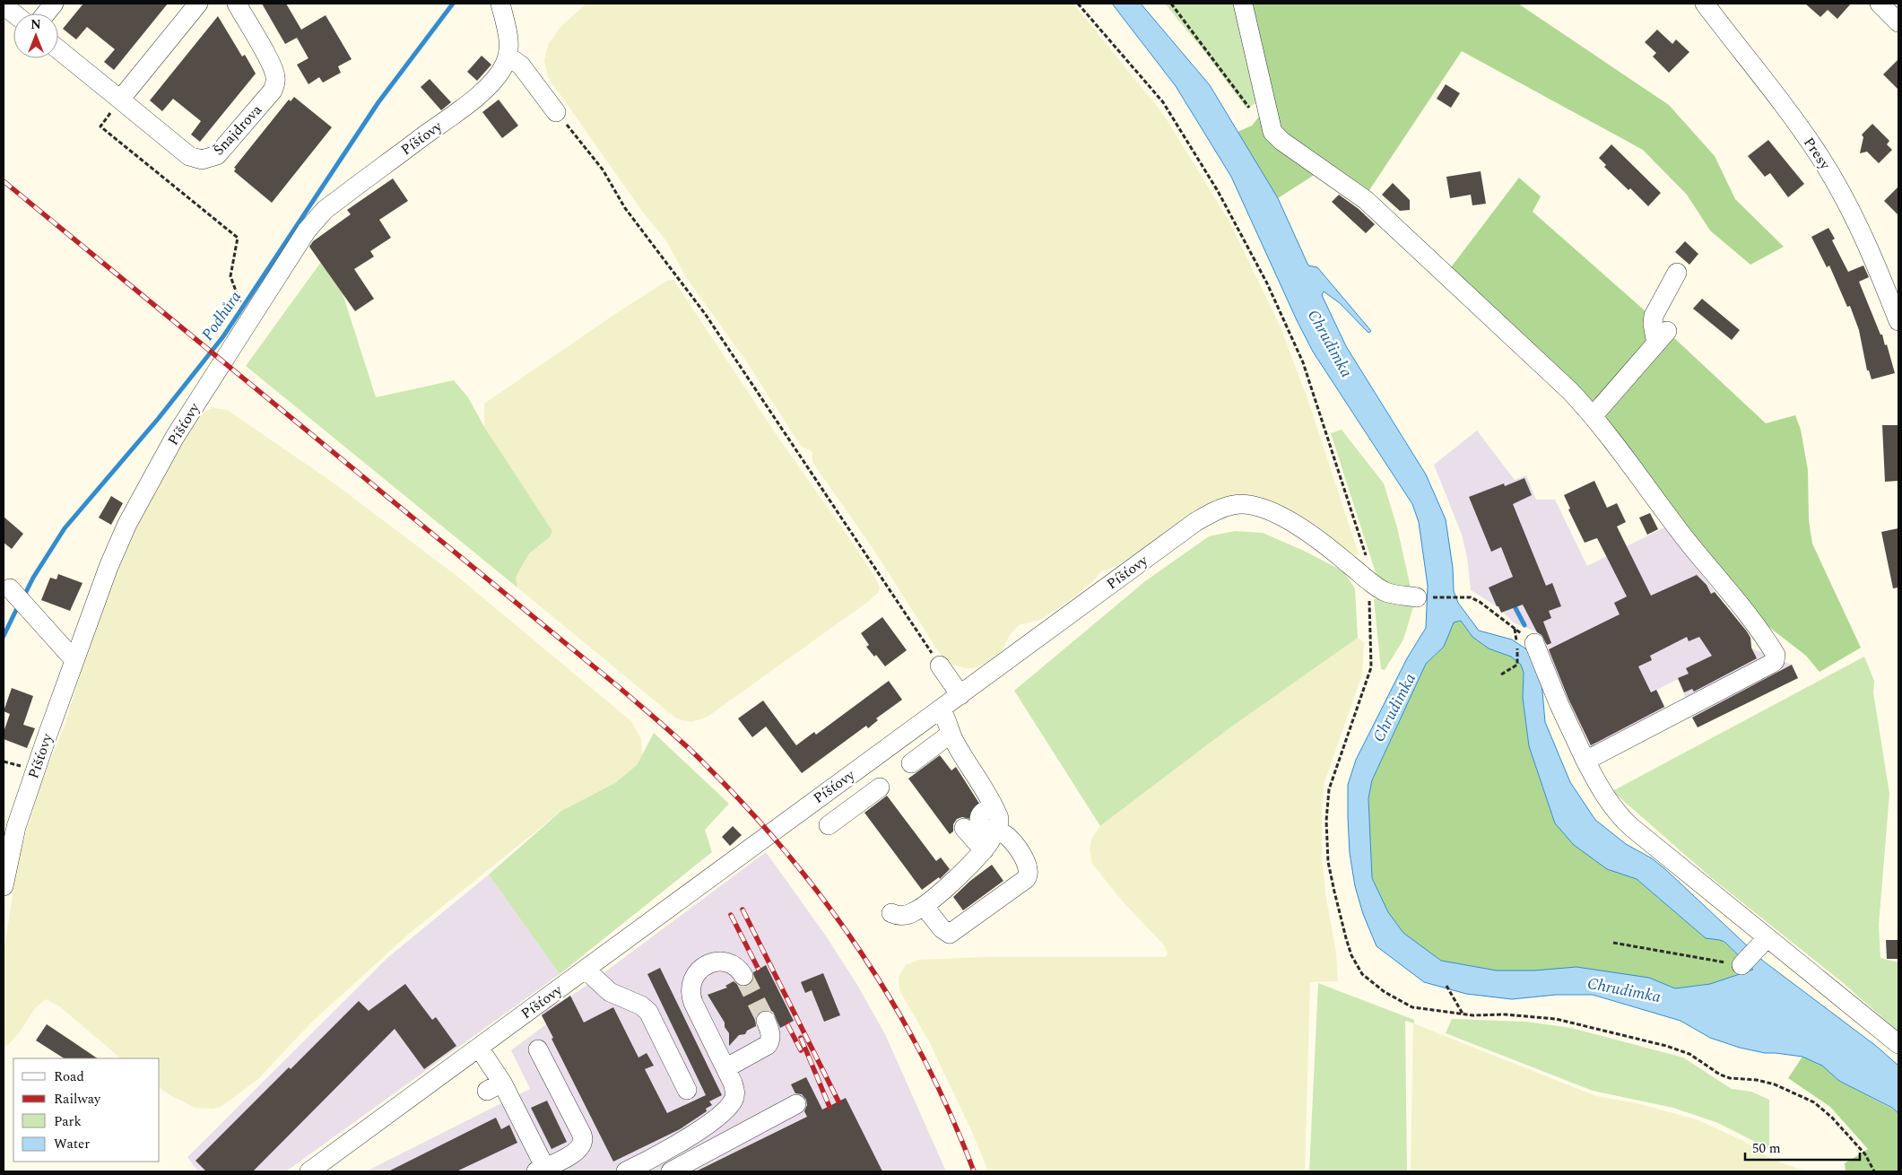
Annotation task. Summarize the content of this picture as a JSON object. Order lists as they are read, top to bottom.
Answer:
{
  "streets": {
    "street": ["Šnajdrova", "Píšťovy", "Presy"]
  },
  "water": ["Podhůra", "Chrudimka"],
  "legend": [
    "Road",
    "Railway",
    "Park",
    "Water"
  ],
  "scale_bar": "50 m",
  "north": "top"
}
